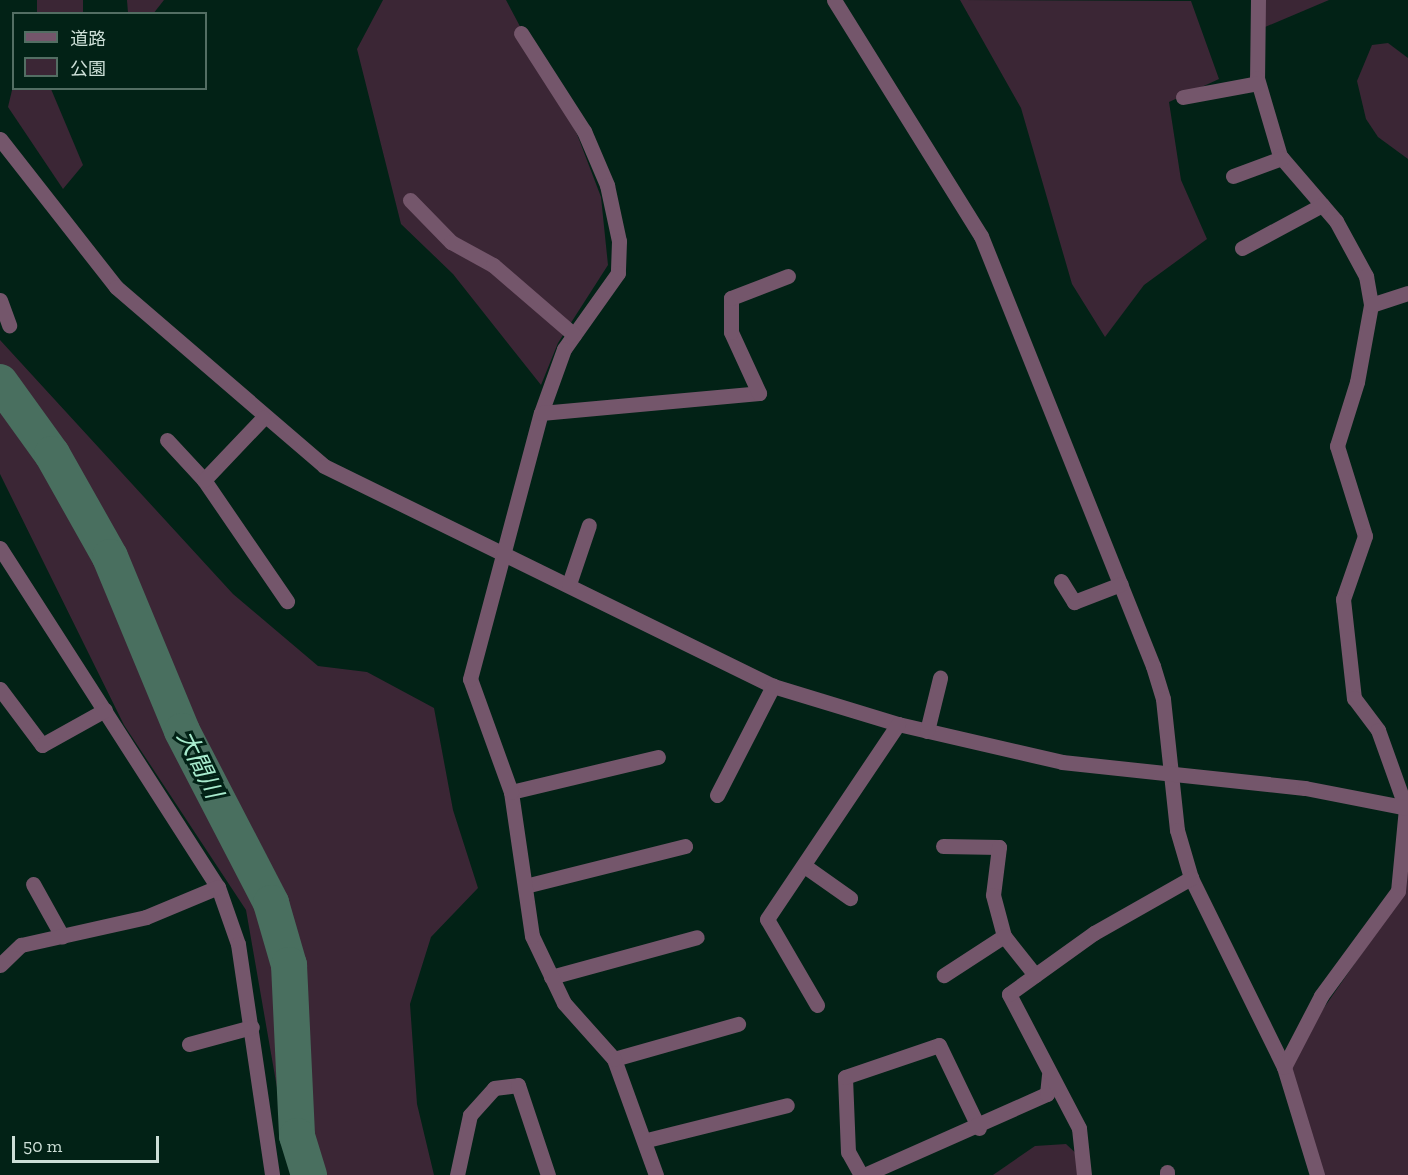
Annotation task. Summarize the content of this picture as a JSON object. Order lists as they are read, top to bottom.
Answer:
{
  "water": ["大間川"],
  "legend": ["道路", "公園"],
  "scale_bar": "50 m"
}
